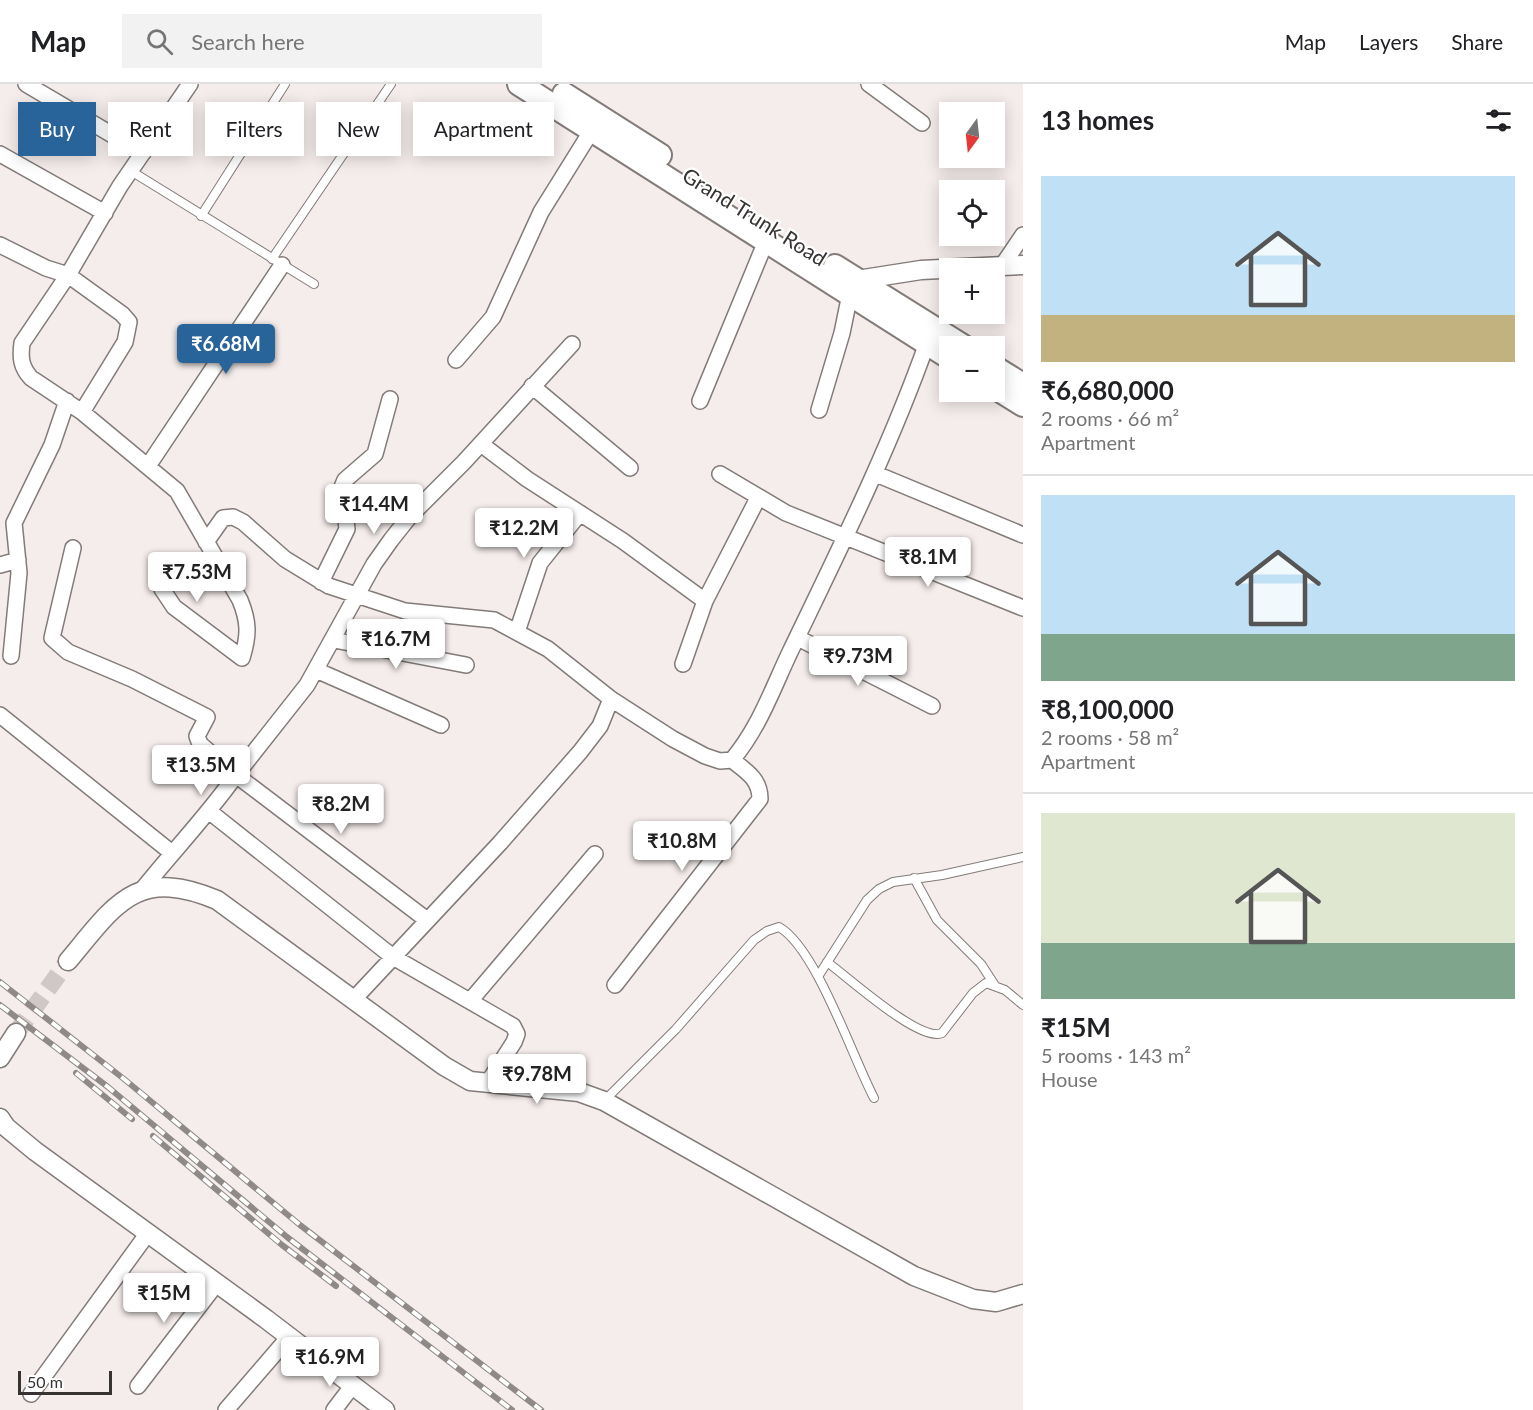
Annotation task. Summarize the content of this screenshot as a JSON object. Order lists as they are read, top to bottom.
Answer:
{
  "streets": {
    "main road": ["Grand Trunk Road"]
  },
  "scale_bar": "50 m",
  "north": "bottom",
  "page": {
    "header": "Map",
    "search": "Search here",
    "nav": ["Map", "Layers", "Share"],
    "heading": "13 homes",
    "map_buttons": ["+", "−"],
    "chip": [
      "Buy",
      "Rent",
      "Filters",
      "New",
      "Apartment"
    ],
    "list": [
      {
        "name": "₹6,680,000",
        "note": "2 rooms · 66 m² · Apartment"
      },
      {
        "name": "₹8,100,000",
        "note": "2 rooms · 58 m² · Apartment"
      },
      {
        "name": "₹15M",
        "note": "5 rooms · 143 m² · House"
      }
    ],
    "price": [
      "₹6.68M",
      "₹14.4M",
      "₹12.2M",
      "₹8.1M",
      "₹7.53M",
      "₹16.7M",
      "₹9.73M",
      "₹13.5M",
      "₹8.2M",
      "₹10.8M",
      "₹9.78M",
      "₹15M",
      "₹16.9M"
    ],
    "scale": "50 m"
  }
}
